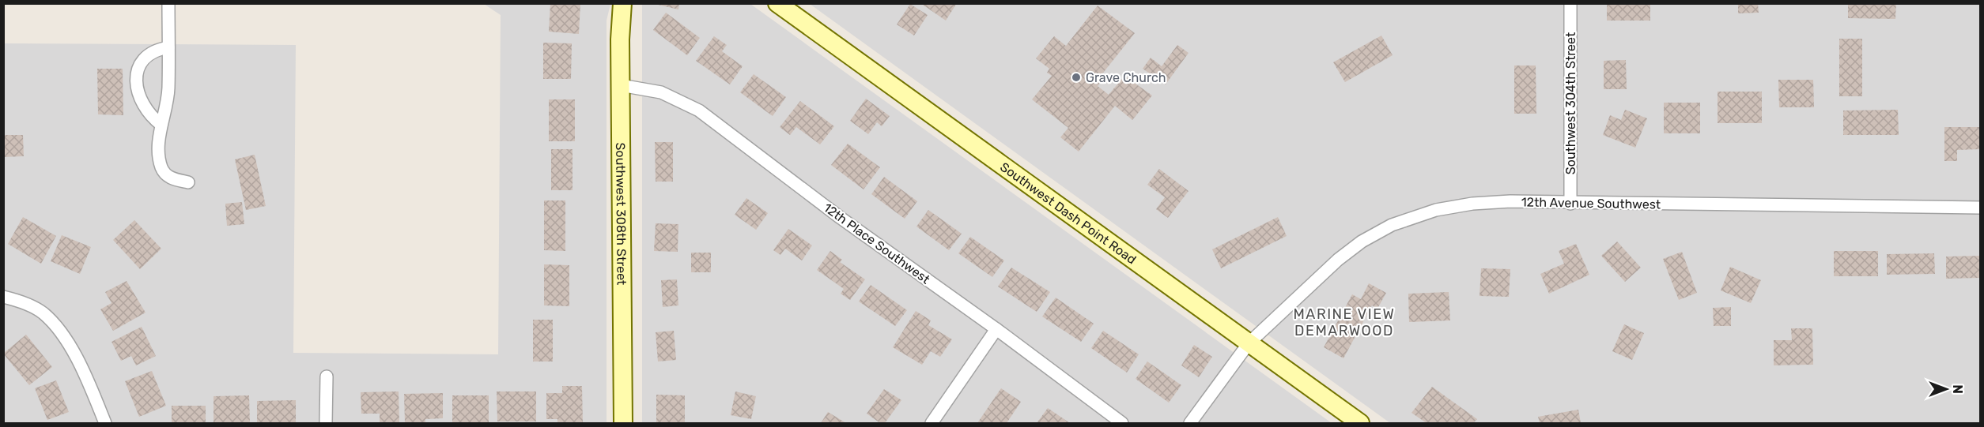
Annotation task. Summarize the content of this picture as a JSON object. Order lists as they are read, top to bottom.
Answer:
{
  "streets": {
    "main road": ["Southwest 308th Street", "Southwest Dash Point Road"],
    "street": ["Southwest 304th Street", "12th Avenue Southwest", "12th Place Southwest"]
  },
  "crossings": [
    ["Southwest 304th Street", "12th Avenue Southwest"],
    ["12th Avenue Southwest", "Southwest Dash Point Road"],
    ["Southwest 308th Street", "12th Place Southwest"]
  ],
  "districts": ["MARINE VIEW DEMARWOOD"],
  "places": ["Grave Church"],
  "north": "right"
}
